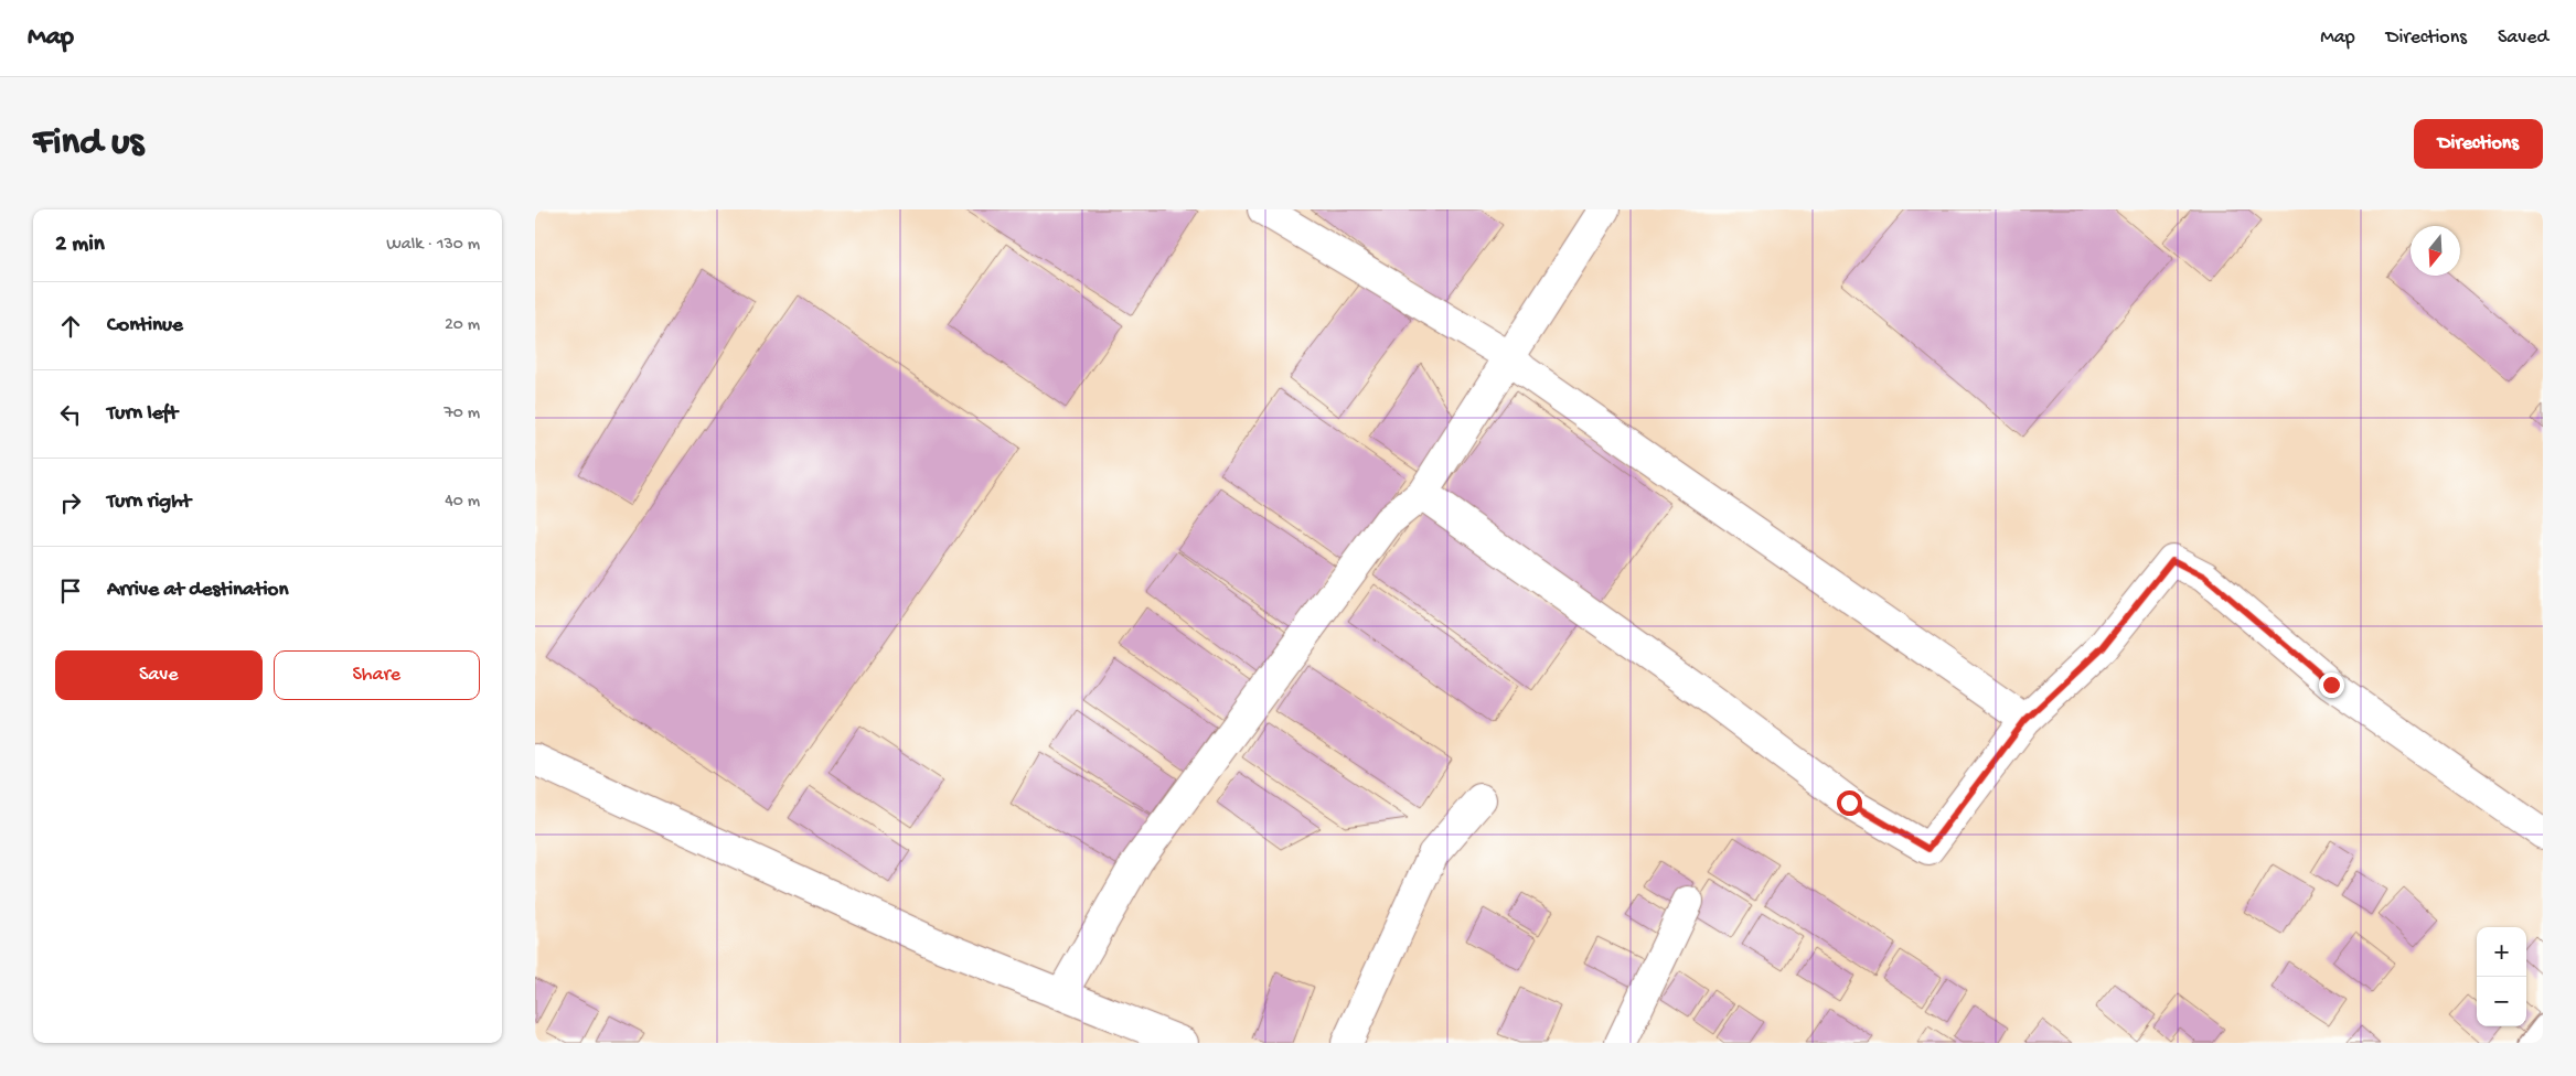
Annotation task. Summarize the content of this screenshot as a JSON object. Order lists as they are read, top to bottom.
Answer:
{
  "north": "bottom",
  "page": {
    "header": "Map",
    "nav": ["Map", "Directions", "Saved"],
    "buttons": [
      "Directions",
      ["Save", "Share"]
    ],
    "title": "Find us",
    "heading": ["2 min", "Walk · 130 m"],
    "list": [
      ["Continue", "20 m"],
      ["Turn left", "70 m"],
      ["Turn right", "40 m"],
      "Arrive at destination"
    ],
    "map_buttons": ["+", "−"]
  }
}
